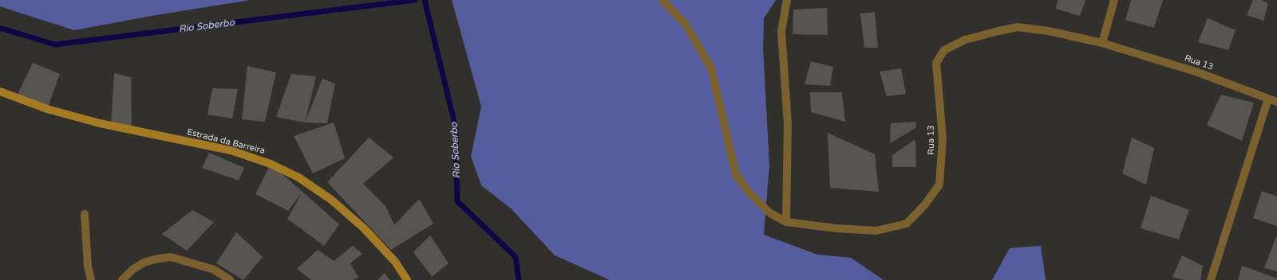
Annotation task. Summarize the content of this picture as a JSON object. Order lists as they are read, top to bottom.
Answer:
{
  "streets": {
    "main road": ["Estrada da Barreira"],
    "street": ["Rua 13"]
  },
  "water": ["Rio Soberbo"]
}
